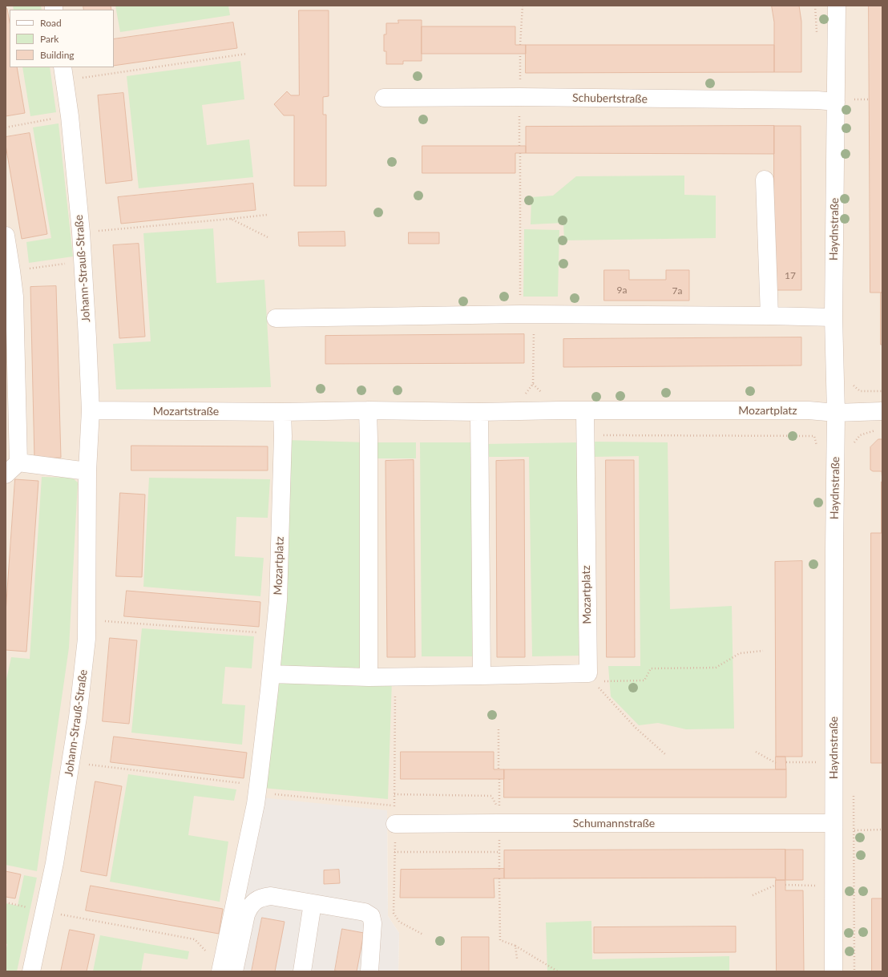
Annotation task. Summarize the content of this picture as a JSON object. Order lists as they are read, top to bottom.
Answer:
{
  "streets": {
    "street": [
      "Schubertstraße",
      "Haydnstraße",
      "Johann-Strauß-Straße",
      "Mozartplatz",
      "Mozartstraße",
      "Schumannstraße"
    ]
  },
  "crossings": [
    ["Schubertstraße", "Haydnstraße"],
    ["Haydnstraße", "Mozartplatz"],
    ["Haydnstraße", "Schumannstraße"],
    ["Johann-Strauß-Straße", "Mozartstraße"],
    ["Mozartplatz", "Mozartstraße"]
  ],
  "house_numbers": ["17", "9a", "7a"],
  "legend": ["Road", "Park", "Building"]
}
